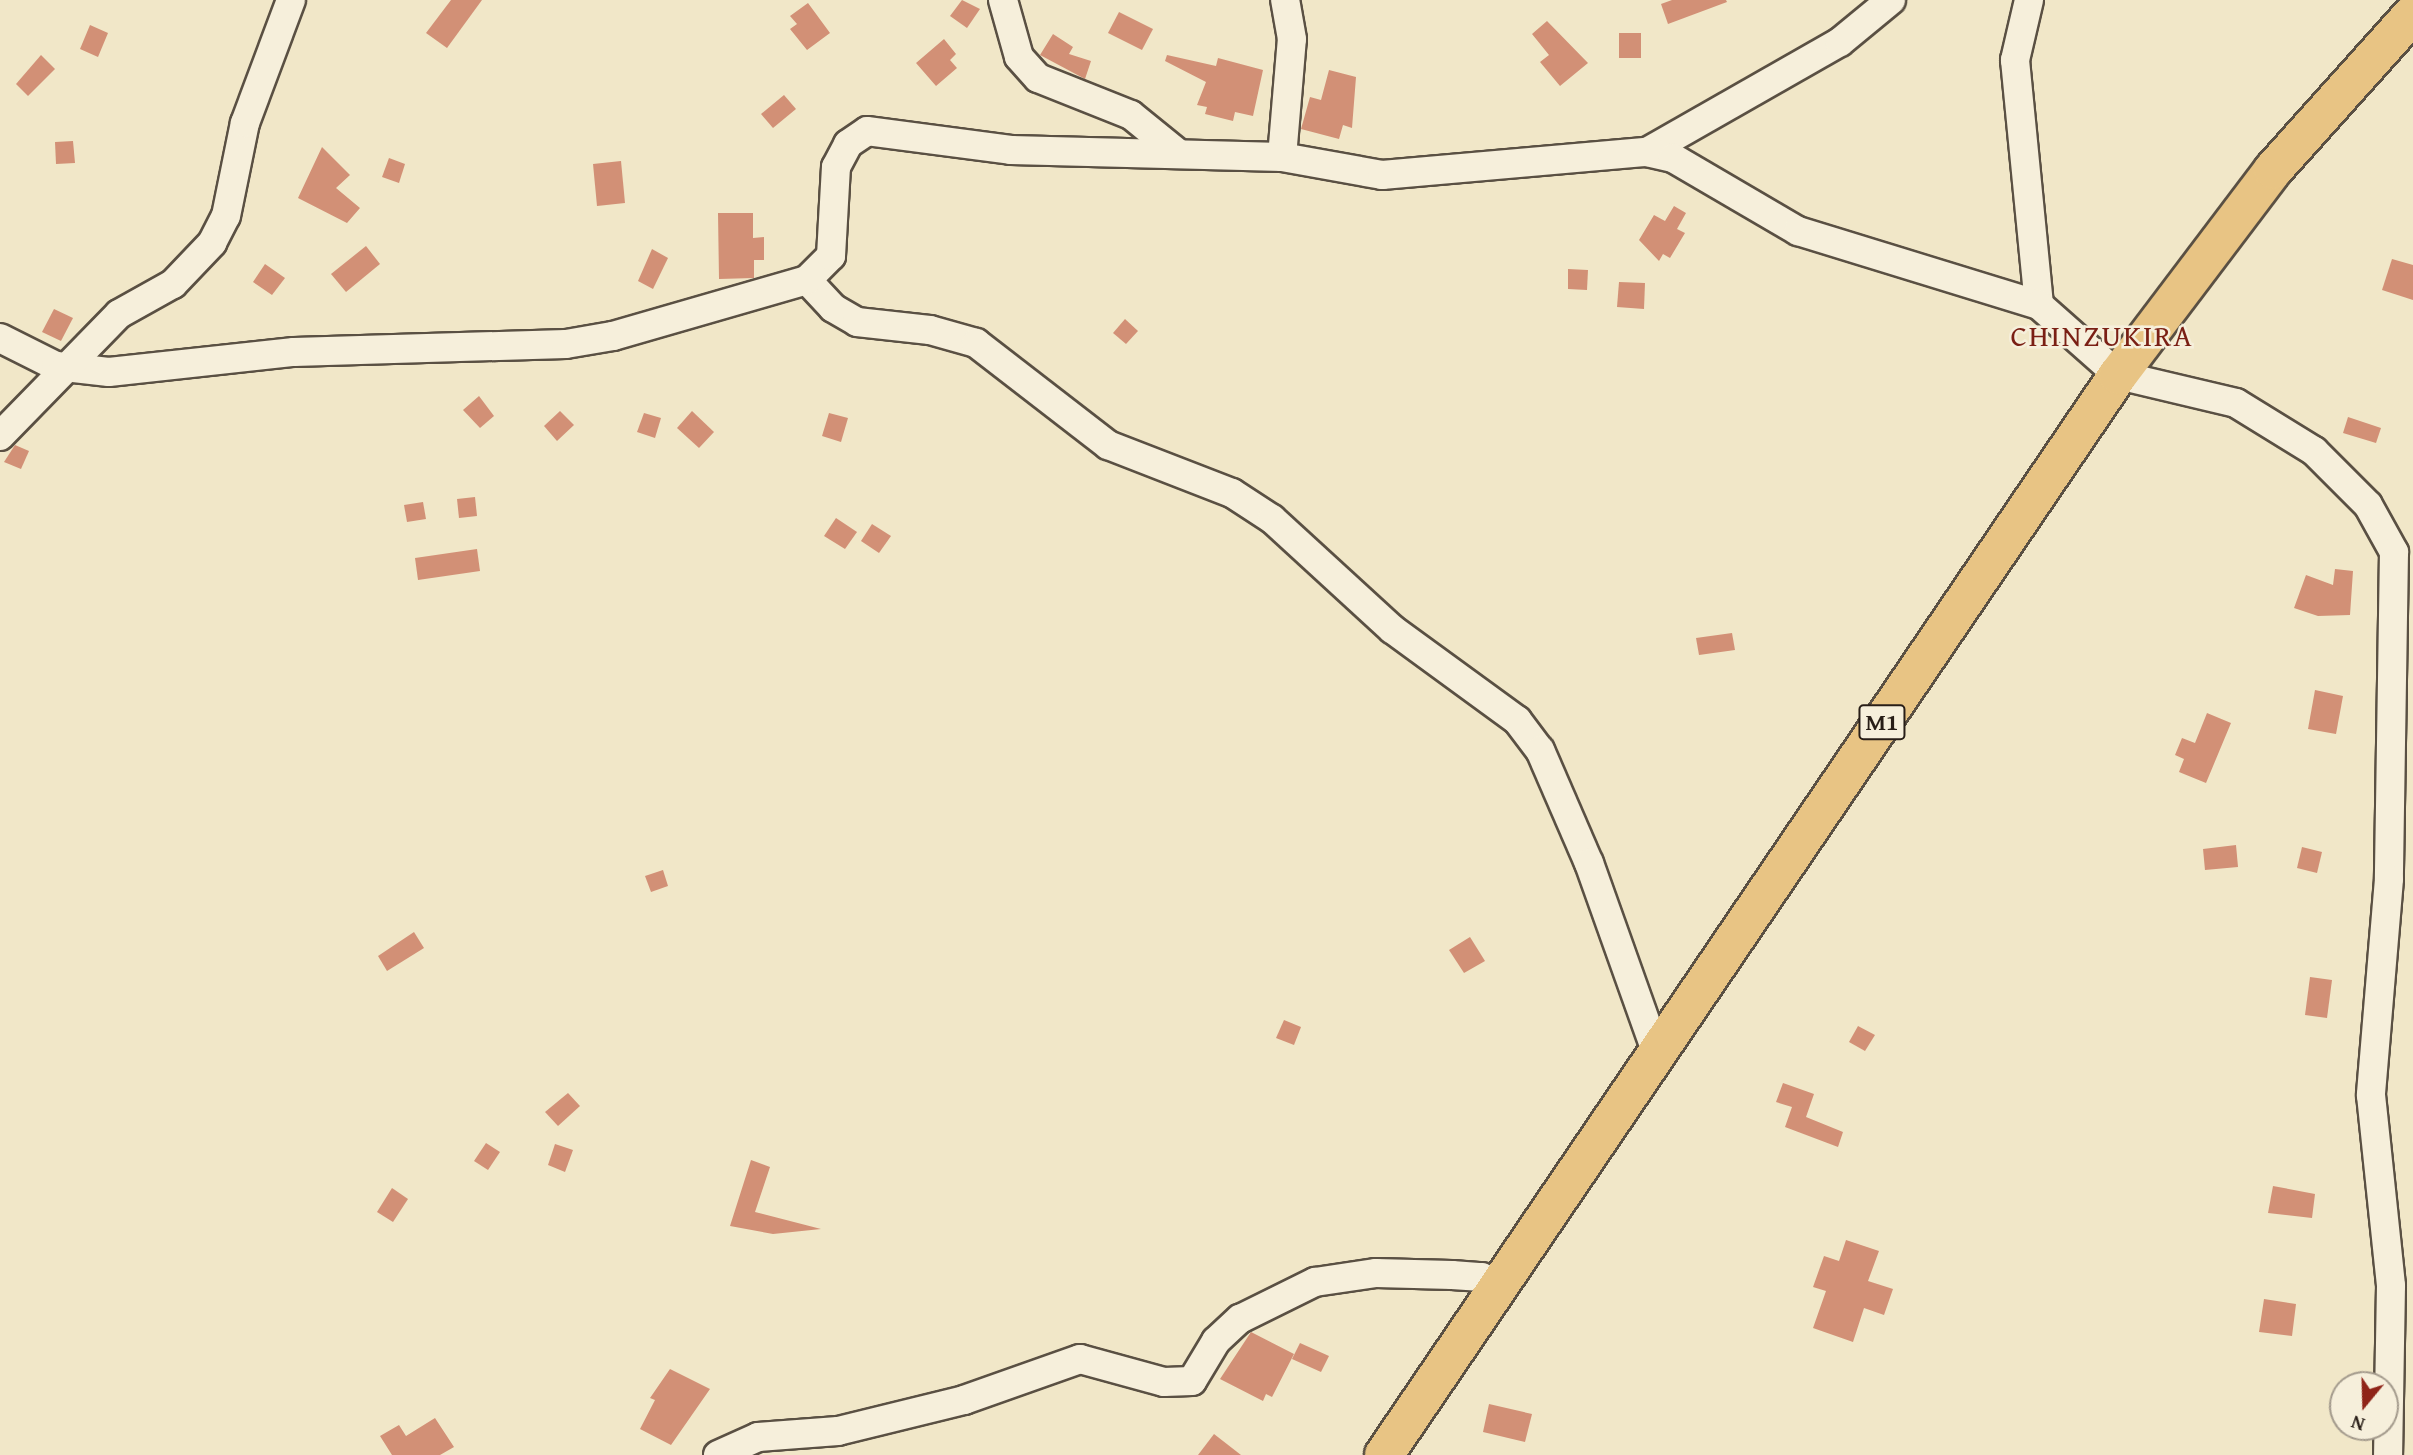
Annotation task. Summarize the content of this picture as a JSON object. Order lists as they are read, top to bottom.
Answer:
{
  "streets": {
    "highway": ["M1"]
  },
  "districts": ["CHINZUKIRA"],
  "north": "bottom"
}
